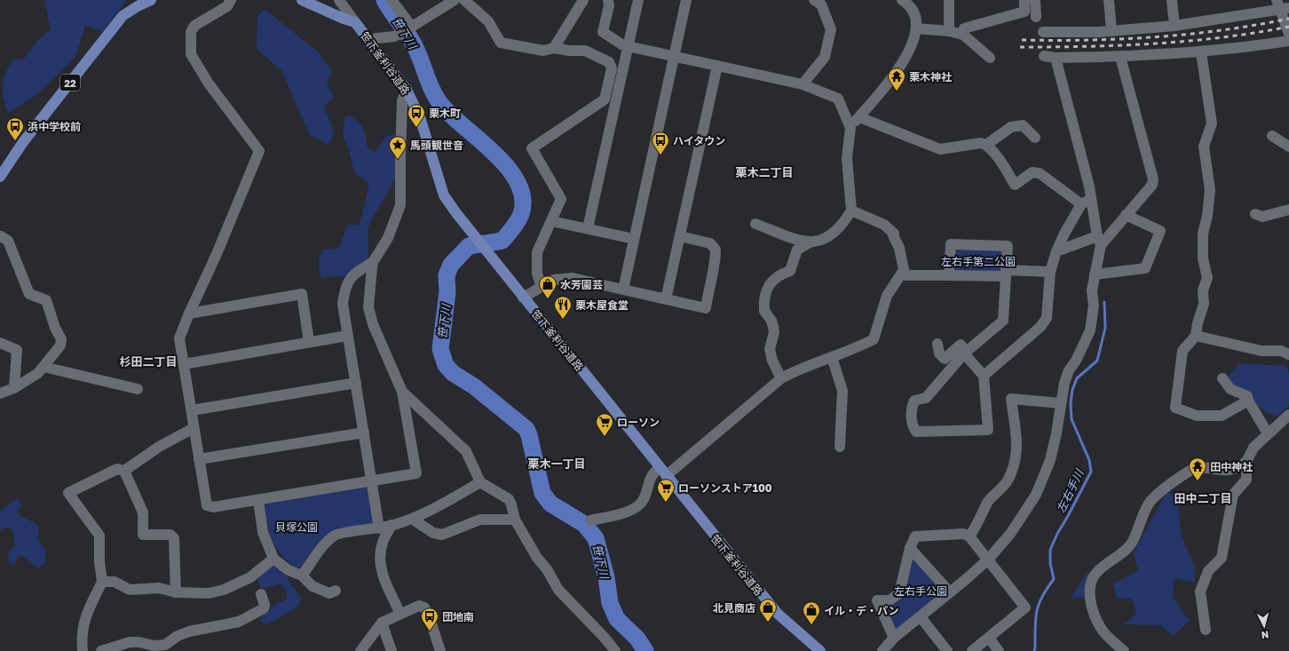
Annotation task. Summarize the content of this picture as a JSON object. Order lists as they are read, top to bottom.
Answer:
{
  "streets": {
    "main road": ["笹下釜利谷道路", "22"]
  },
  "districts": [
    "栗木二丁目",
    "杉田二丁目",
    "栗木一丁目",
    "田中二丁目"
  ],
  "water": ["笹下川", "左右手川"],
  "parks": ["左右手第二公園", "貝塚公園", "左右手公園"],
  "places": {
    "temple": ["栗木神社", "田中神社"],
    "bus stop": [
      "栗木町",
      "浜中学校前",
      "ハイタウン",
      "団地南"
    ],
    "place": ["馬頭観世音"],
    "shop": ["水芳園芸", "北見商店", "イル・デ・パン"],
    "restaurant": ["栗木屋食堂"],
    "supermarket": ["ローソン", "ローソンストア100"]
  },
  "north": "bottom"
}
